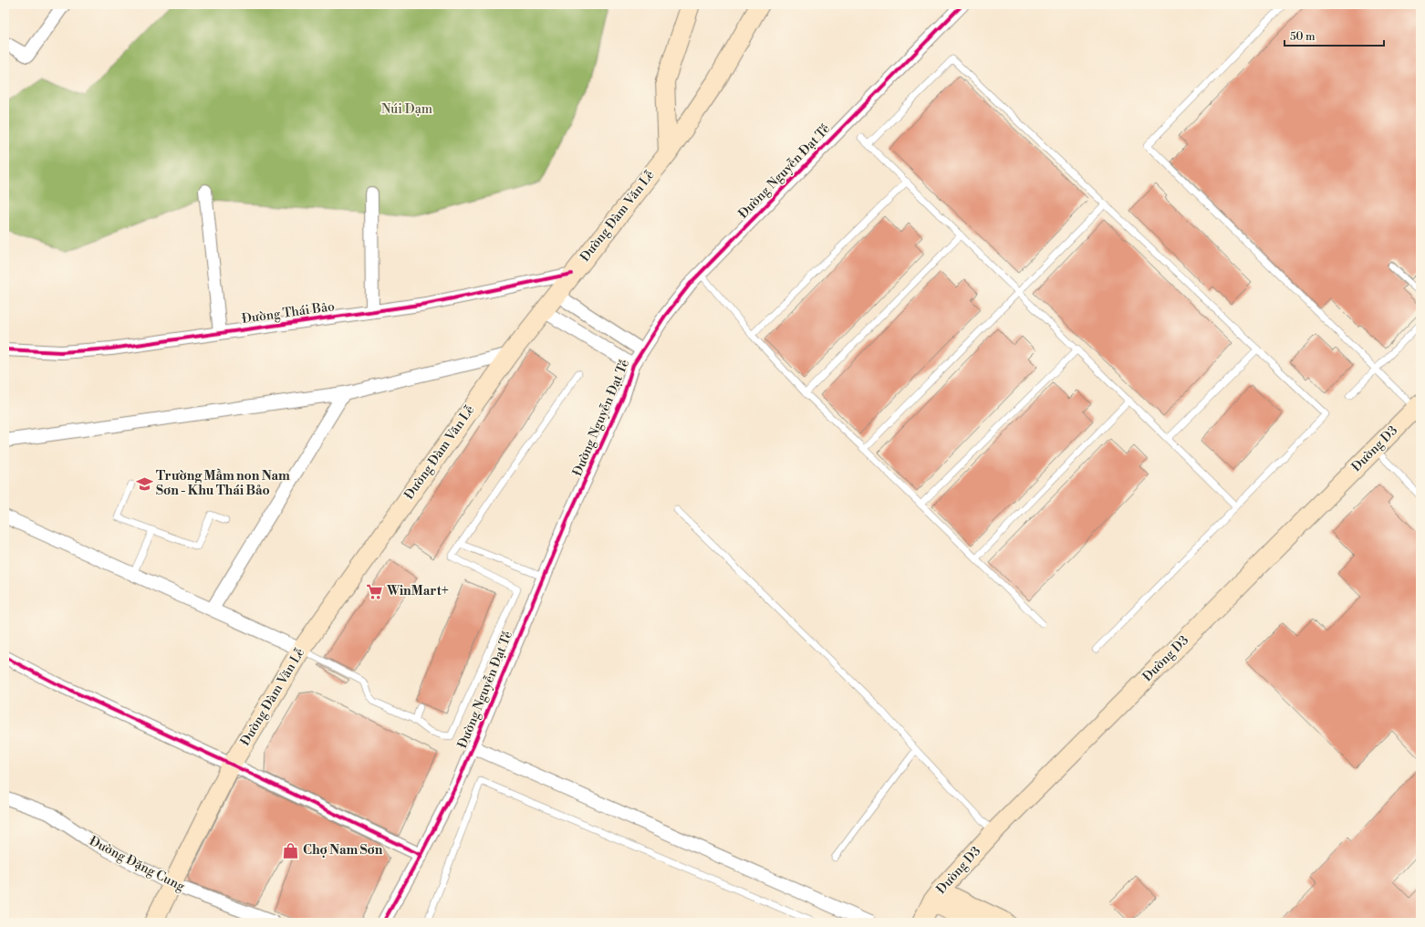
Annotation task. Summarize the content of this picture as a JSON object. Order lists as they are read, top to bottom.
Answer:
{
  "streets": {
    "main road": ["Đường Đàm Văn Lễ", "Đường D3"],
    "street": ["Đường Nguyễn Đạt Tế", "Đường Thái Bảo", "Đường Đặng Cung"]
  },
  "crossings": [
    ["Đường Đàm Văn Lễ", "Đường Thái Bảo"],
    ["Đường Đàm Văn Lễ", "Đường Đặng Cung"]
  ],
  "parks": ["Núi Dạm"],
  "places": {
    "school or university": ["Trường Mầm non Nam Sơn - Khu Thái Bảo"],
    "supermarket": ["WinMart+"],
    "shop": ["Chợ Nam Sơn"]
  },
  "scale_bar": "50 m"
}
